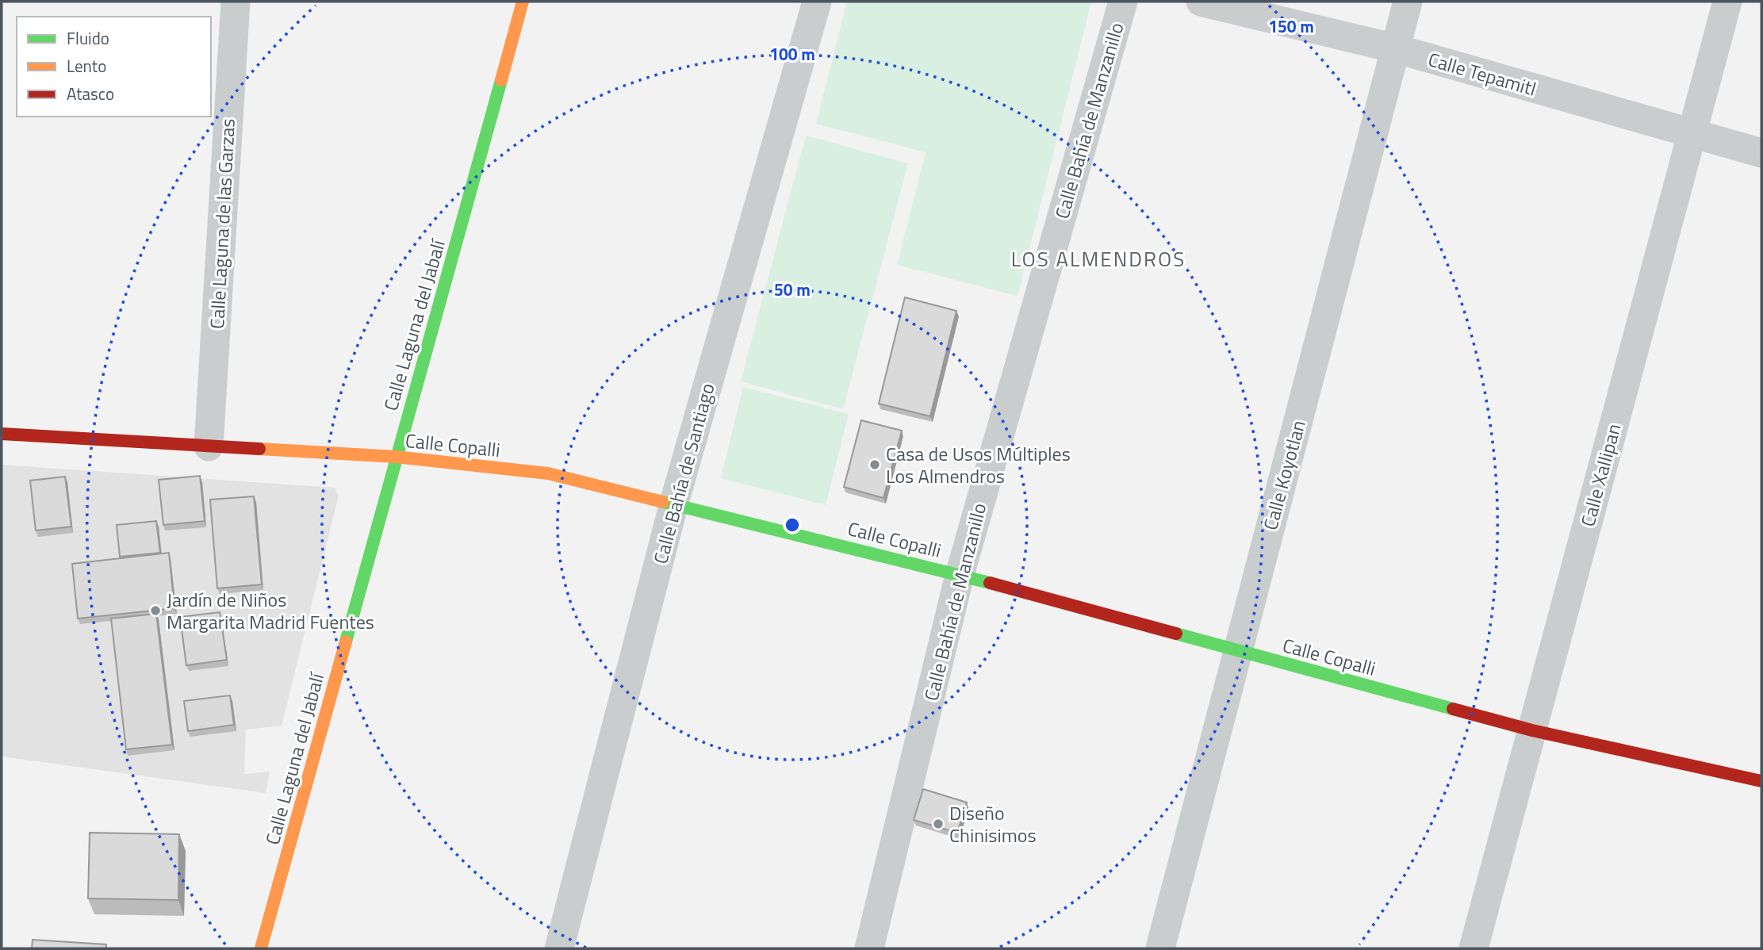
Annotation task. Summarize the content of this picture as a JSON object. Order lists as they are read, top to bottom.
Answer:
{
  "streets": {
    "street": [
      "Calle Tepamitl",
      "Calle Bahía de Manzanillo",
      "Calle Laguna de las Garzas",
      "Calle Laguna del Jabalí",
      "Calle Copalli",
      "Calle Bahía de Santiago",
      "Calle Koyotlan",
      "Calle Xallipan"
    ]
  },
  "crossings": [
    ["Calle Tepamitl", "Calle Koyotlan"],
    ["Calle Tepamitl", "Calle Xallipan"],
    ["Calle Bahía de Manzanillo", "Calle Copalli"],
    ["Calle Laguna de las Garzas", "Calle Copalli"],
    ["Calle Laguna del Jabalí", "Calle Copalli"],
    ["Calle Copalli", "Calle Bahía de Santiago"],
    ["Calle Copalli", "Calle Koyotlan"],
    ["Calle Copalli", "Calle Xallipan"]
  ],
  "districts": ["LOS ALMENDROS"],
  "places": ["Casa de Usos Múltiples Los Almendros", "Jardín de Niños Margarita Madrid Fuentes", "Diseño Chinisimos"],
  "legend": ["Fluido", "Lento", "Atasco"],
  "rings": ["150 m", "100 m", "50 m"]
}
